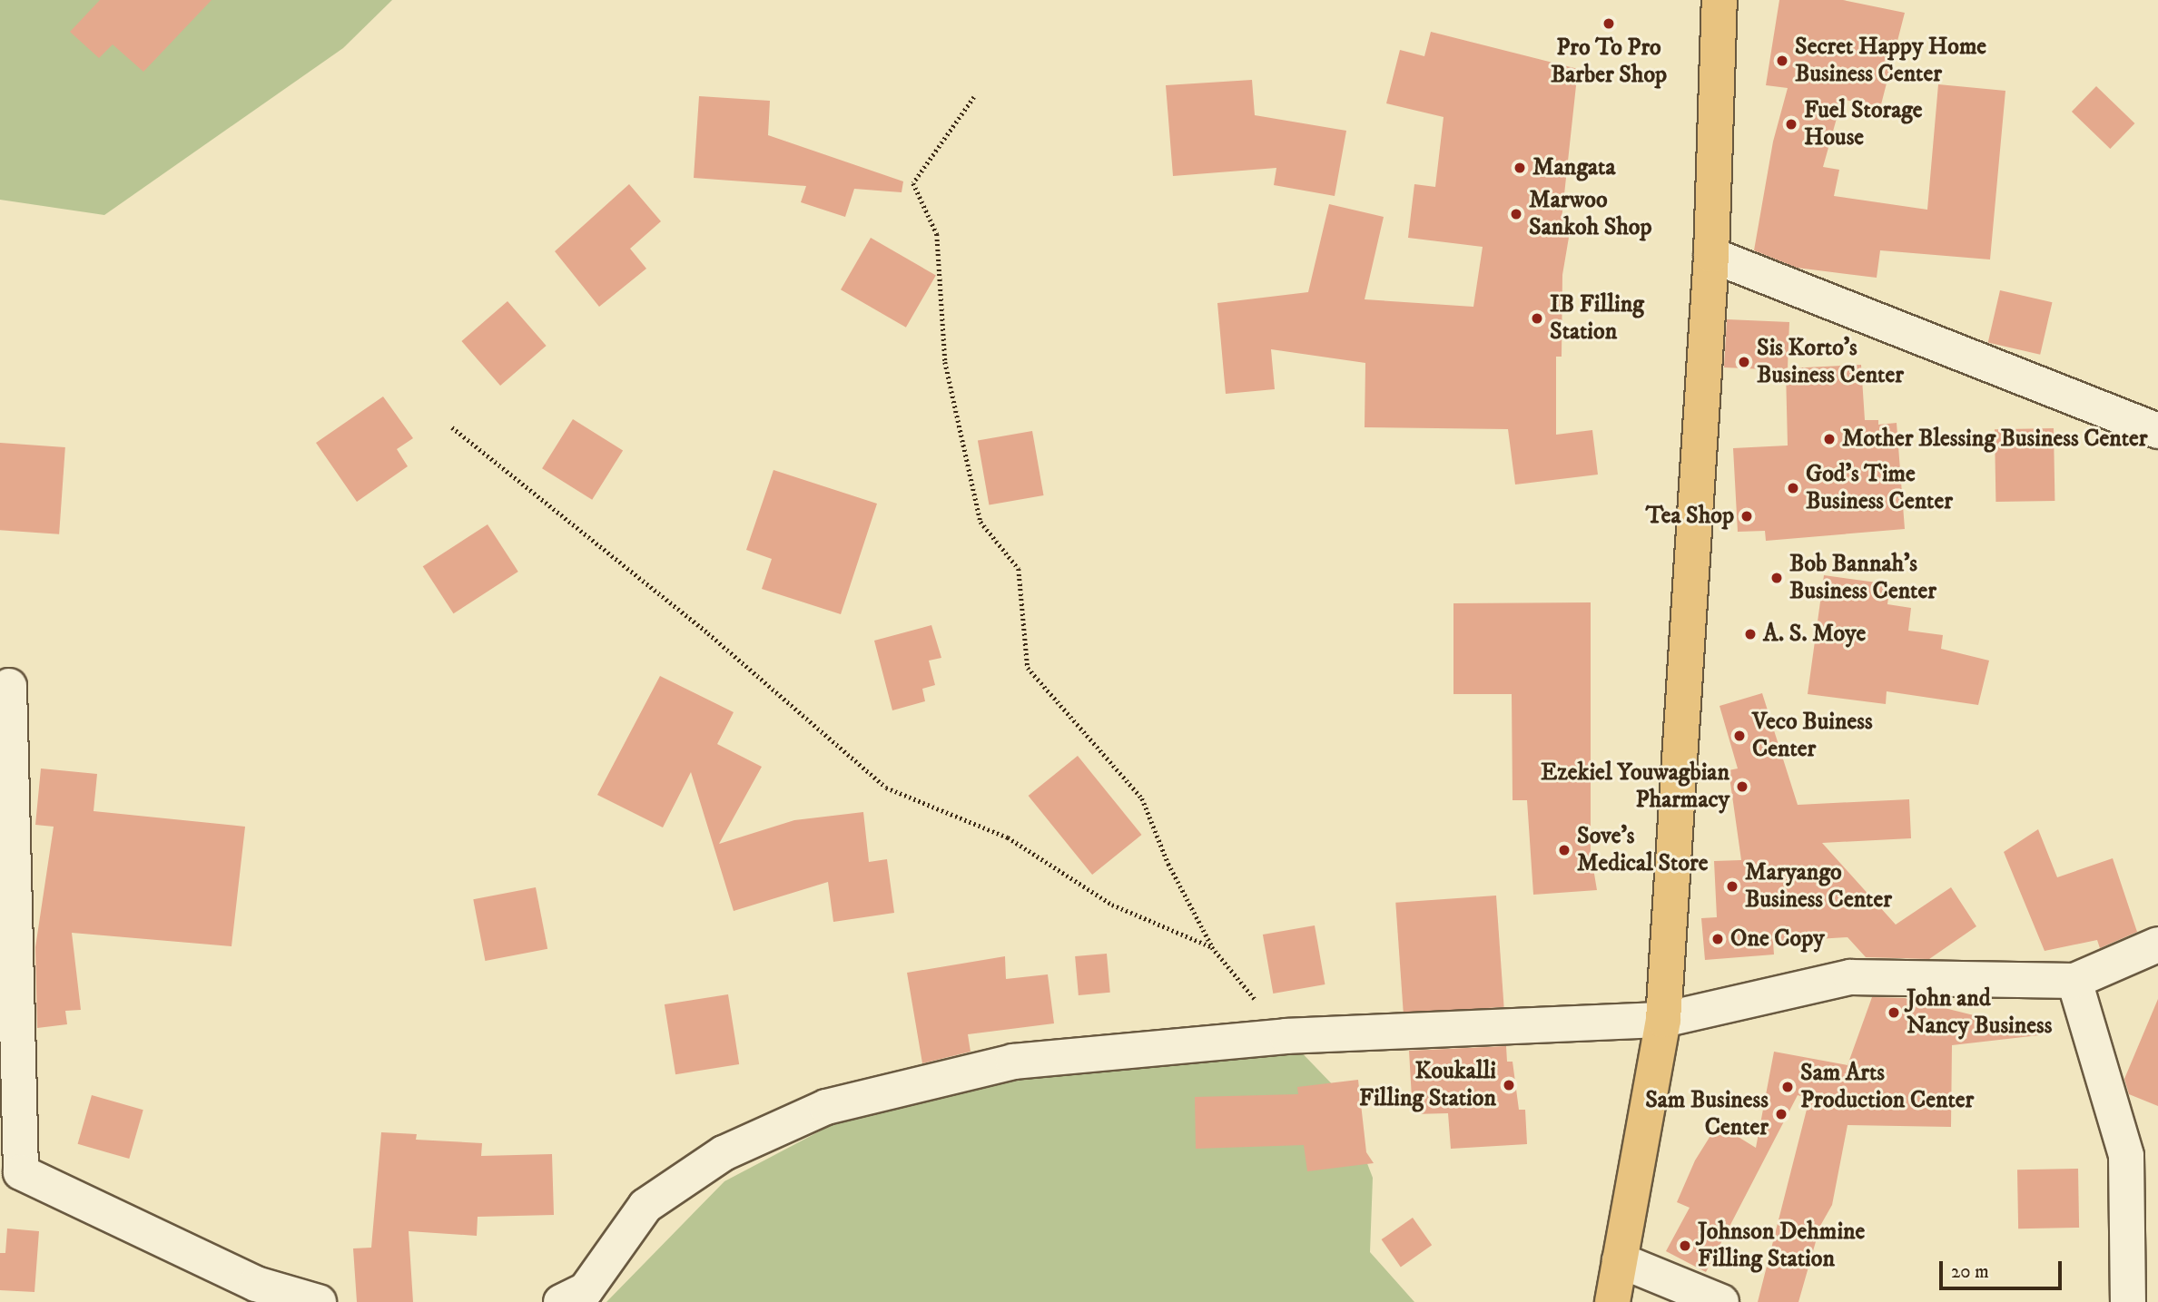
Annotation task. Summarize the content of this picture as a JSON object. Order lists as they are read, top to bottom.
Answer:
{
  "places": [
    "Pro To Pro Barber Shop",
    "Secret Happy Home Business Center",
    "Fuel Storage House",
    "Mangata",
    "Marwoo Sankoh Shop",
    "IB Filling Station",
    "Sis Korto's Business Center",
    "Mother Blessing Business Center",
    "God's Time Business Center",
    "Tea Shop",
    "Bob Bannah's Business Center",
    "A. S. Moye",
    "Veco Buiness Center",
    "Ezekiel Youwagbian Pharmacy",
    "Sove's Medical Store",
    "Maryango Business Center",
    "One Copy",
    "John and Nancy Business",
    "Koukalli Filling Station",
    "Sam Arts Production Center",
    "Sam Business Center",
    "Johnson Dehmine Filling Station"
  ],
  "scale_bar": "20 m"
}
